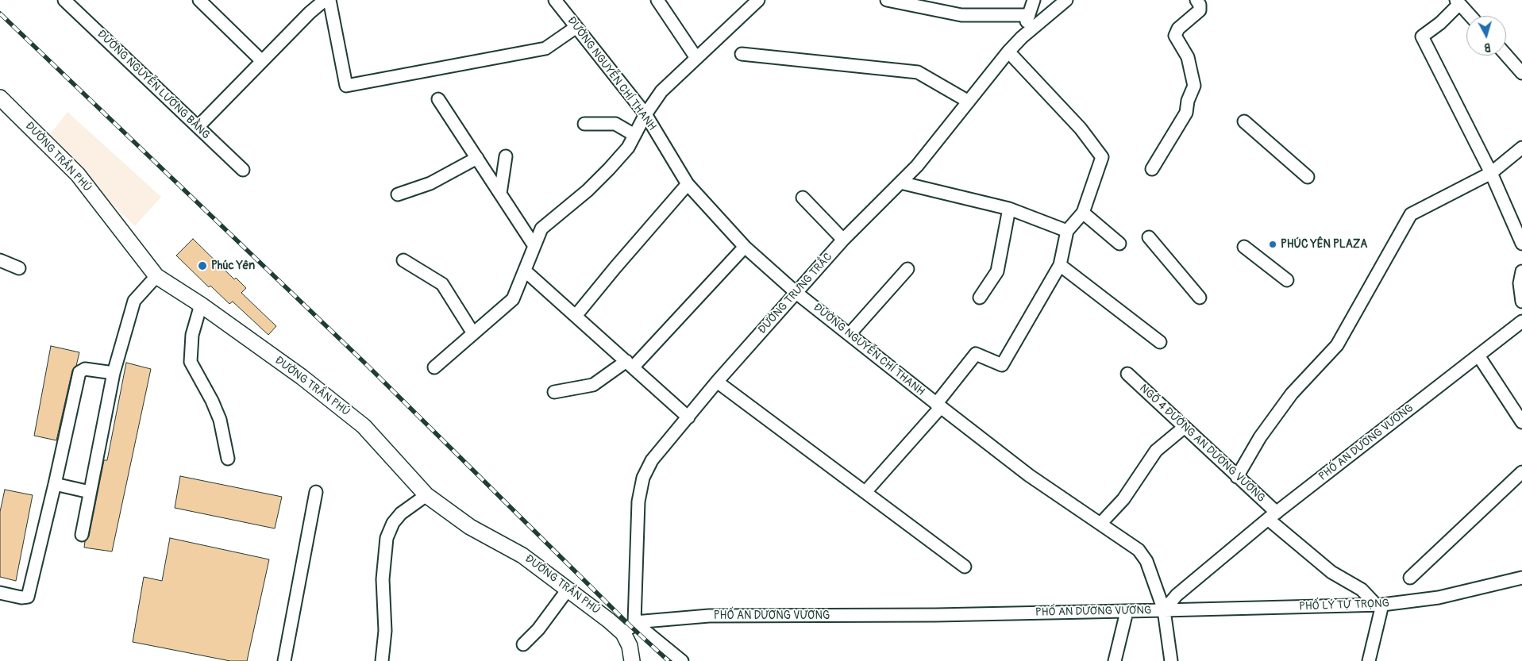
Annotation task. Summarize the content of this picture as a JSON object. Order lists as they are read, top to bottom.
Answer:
{
  "streets": {
    "main road": ["ĐƯỜNG TRẦN PHÚ"],
    "street": [
      "ĐƯỜNG NGUYỄN CHÍ THANH",
      "ĐƯỜNG NGUYỄN LƯƠNG BẰNG",
      "ĐƯỜNG TRƯNG TRẮC",
      "PHỐ AN DƯƠNG VƯƠNG",
      "NGÕ 4 ĐƯỜNG AN DƯƠNG VƯƠNG",
      "PHỐ LÝ TỰ TRỌNG"
    ]
  },
  "crossings": [
    ["ĐƯỜNG NGUYỄN CHÍ THANH", "ĐƯỜNG TRƯNG TRẮC"],
    ["ĐƯỜNG NGUYỄN CHÍ THANH", "PHỐ AN DƯƠNG VƯƠNG"],
    ["ĐƯỜNG NGUYỄN CHÍ THANH", "PHỐ LÝ TỰ TRỌNG"],
    ["ĐƯỜNG TRƯNG TRẮC", "PHỐ AN DƯƠNG VƯƠNG"],
    ["PHỐ AN DƯƠNG VƯƠNG", "NGÕ 4 ĐƯỜNG AN DƯƠNG VƯƠNG"],
    ["PHỐ AN DƯƠNG VƯƠNG", "PHỐ LÝ TỰ TRỌNG"],
    ["NGÕ 4 ĐƯỜNG AN DƯƠNG VƯƠNG", "PHỐ LÝ TỰ TRỌNG"]
  ],
  "places": ["PHÚC YÊN PLAZA", "Phúc Yên"],
  "north": "bottom"
}
